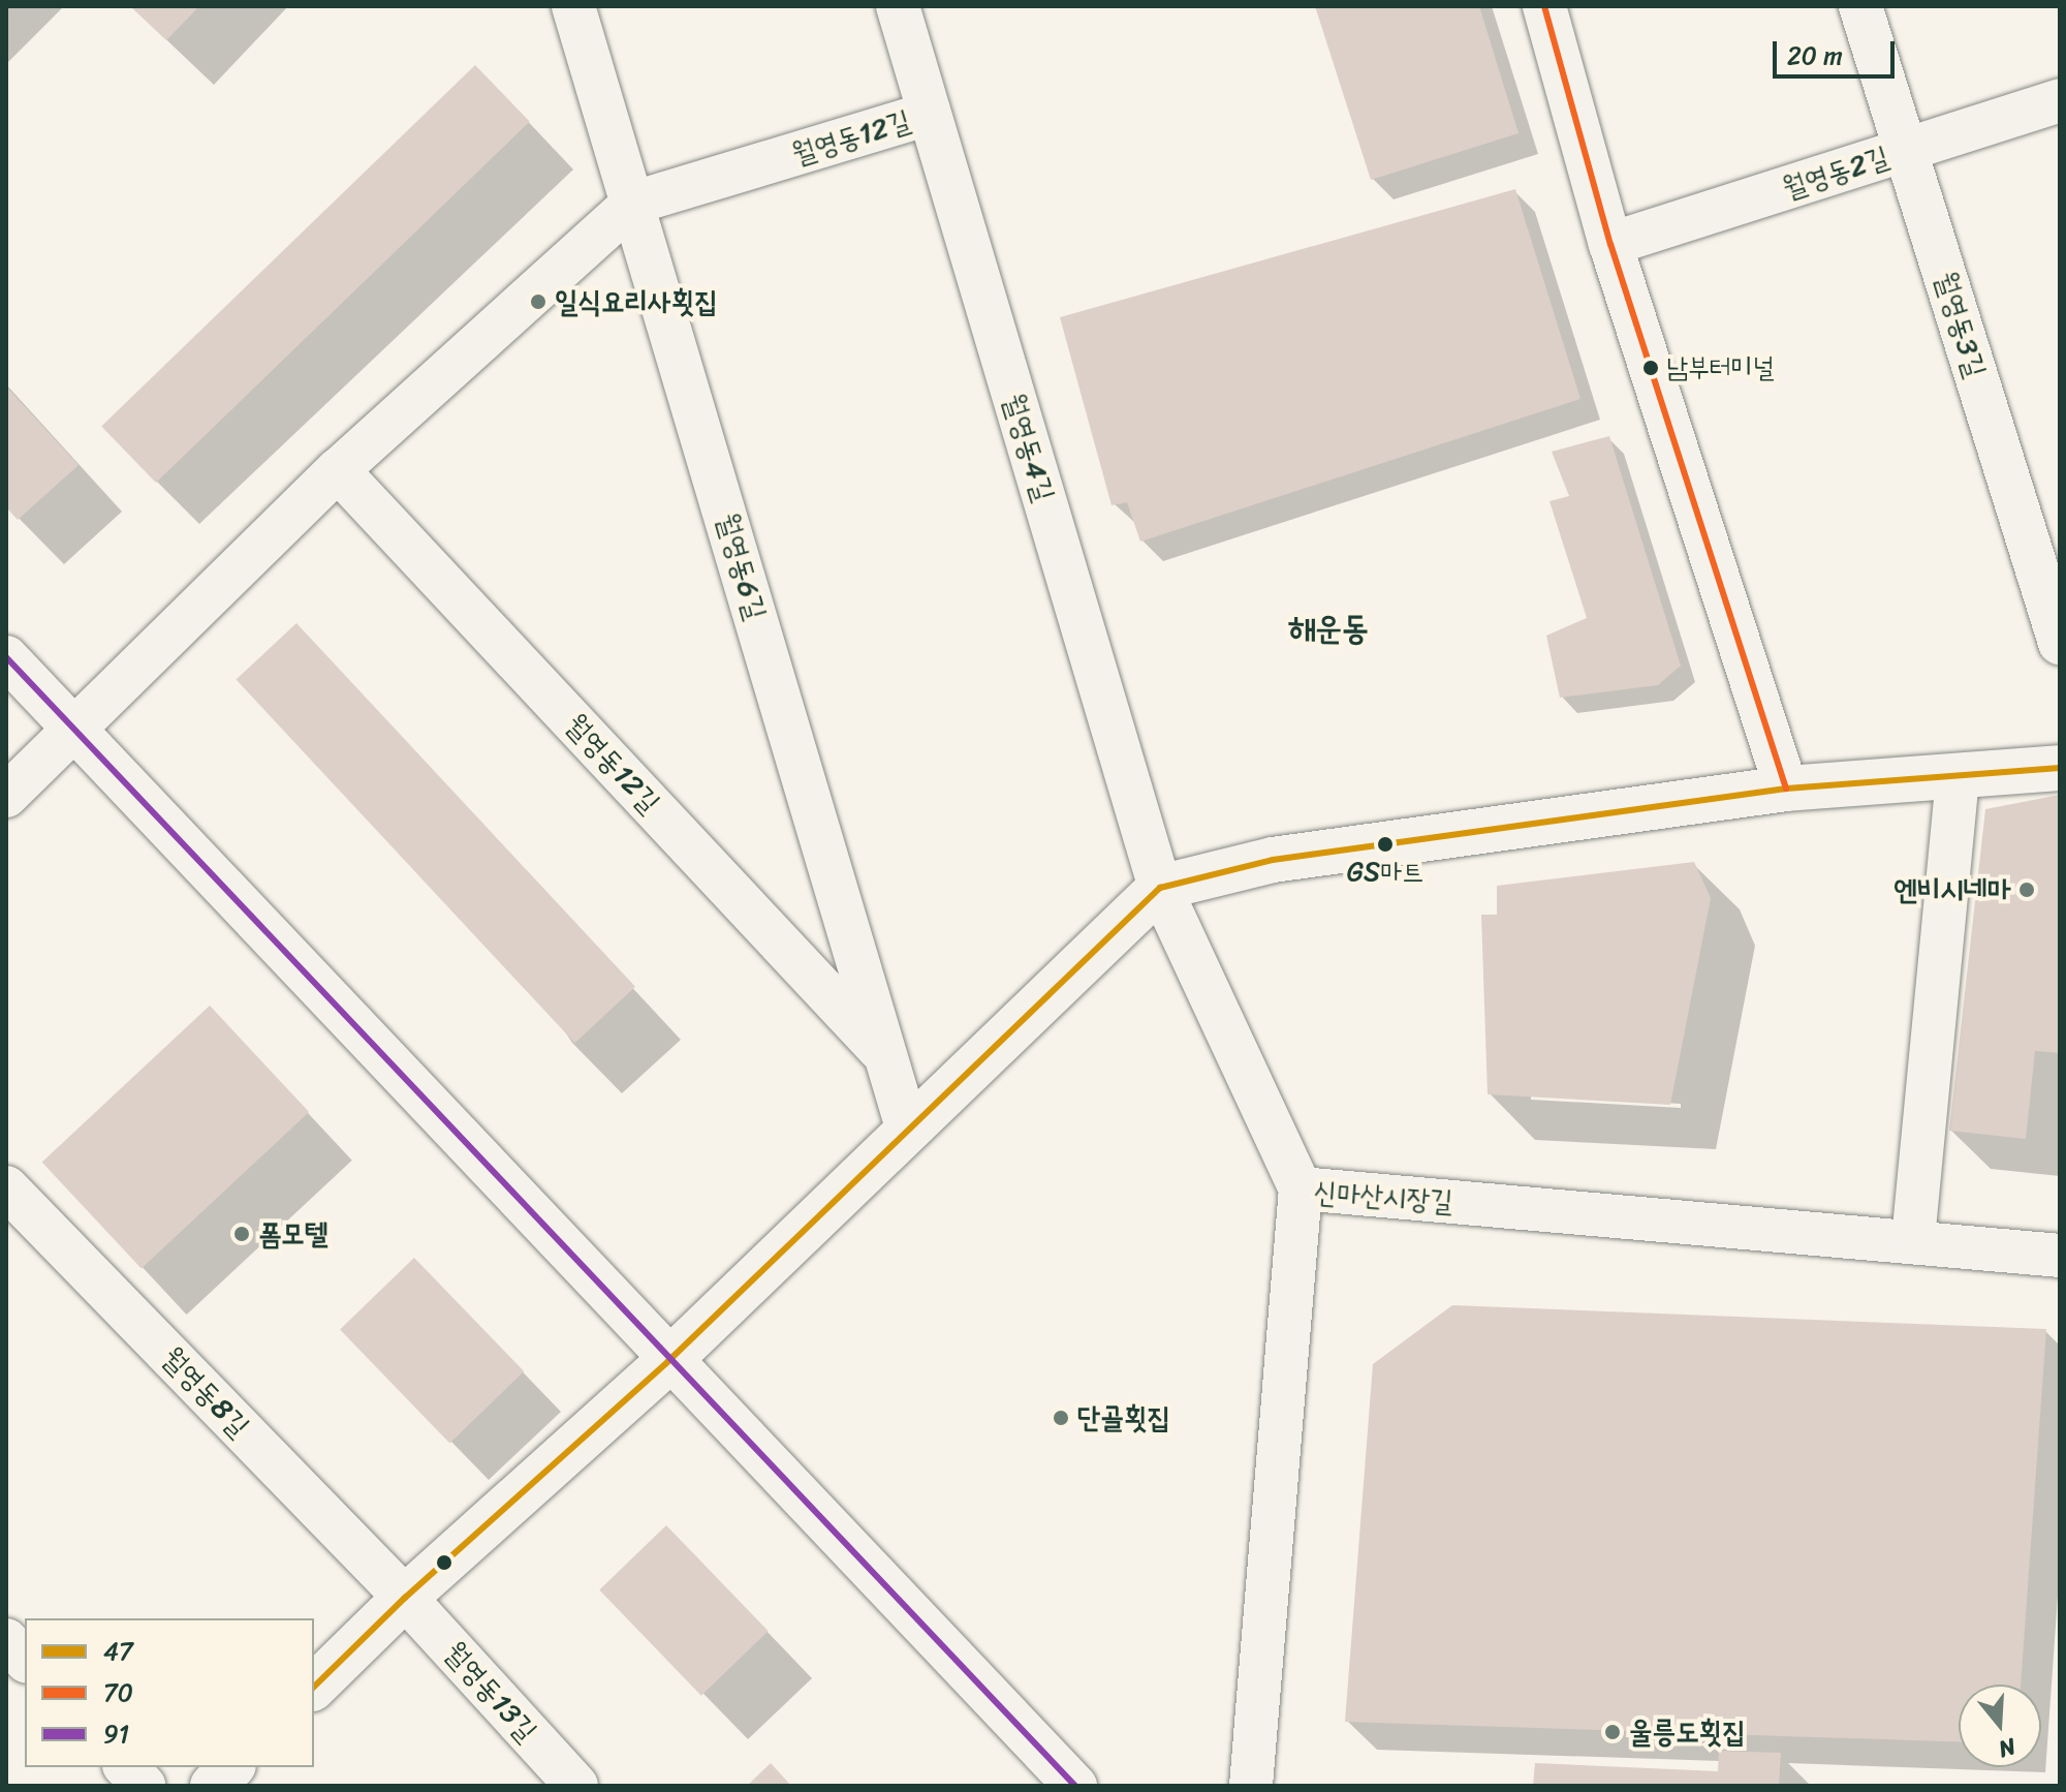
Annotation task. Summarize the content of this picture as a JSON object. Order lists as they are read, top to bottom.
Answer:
{
  "streets": {
    "street": [
      "월영동12길",
      "월영동2길",
      "월영동3길",
      "월영동4길",
      "월영동6길",
      "신마산시장길",
      "월영동8길",
      "월영동13길"
    ]
  },
  "crossings": [
    ["월영동12길", "월영동4길"],
    ["월영동12길", "월영동6길"],
    ["월영동2길", "월영동3길"],
    ["월영동4길", "신마산시장길"],
    ["월영동8길", "월영동13길"]
  ],
  "districts": ["해운동"],
  "places": [
    "일식요리사횟집",
    "남부터미널",
    "GS마트",
    "엔비시네마",
    "폼모텔",
    "단골횟집",
    "울릉도횟집"
  ],
  "lines": ["transit line 70", "transit line 91", "transit line 47"],
  "legend": ["47", "70", "91"],
  "scale_bar": "20 m",
  "north": "bottom"
}
